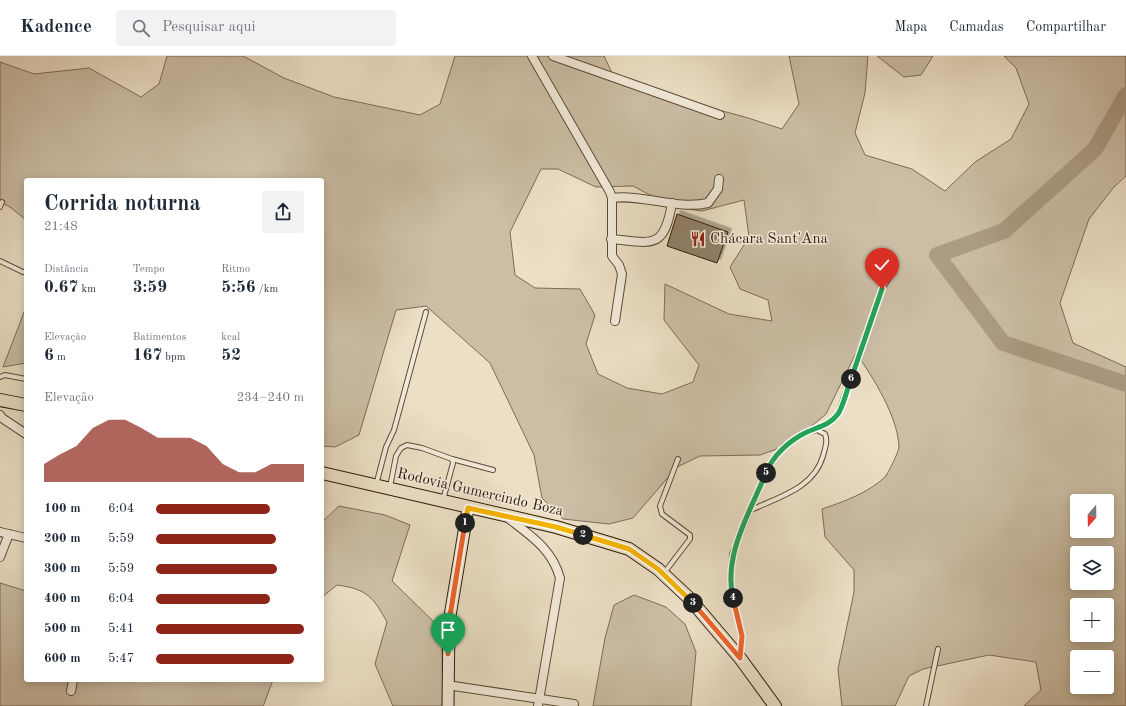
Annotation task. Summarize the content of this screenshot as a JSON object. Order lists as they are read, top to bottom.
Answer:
{
  "streets": {
    "main road": ["Rodovia Gumercindo Boza"]
  },
  "places": {
    "restaurant": ["Chácara Sant'Ana"]
  },
  "north": "bottom",
  "page": {
    "header": "Kadence",
    "search": "Pesquisar aqui",
    "nav": ["Mapa", "Camadas", "Compartilhar"],
    "heading": ["Corrida noturna", "21:48"],
    "stats": [
      ["Distância", "0.67 km"],
      ["Tempo", "3:59"],
      ["Ritmo", "5:56 /km"],
      ["Elevação", "6 m"],
      ["Batimentos", "167 bpm"],
      ["kcal", "52"]
    ],
    "pins": [
      "6",
      "5",
      "1",
      "2",
      "4",
      "3"
    ],
    "chart": ["Elevação", "234–240 m"],
    "map_buttons": ["+", "−"],
    "list": [
      {
        "name": "100 m",
        "note": "6:04"
      },
      {
        "name": "200 m",
        "note": "5:59"
      },
      {
        "name": "300 m",
        "note": "5:59"
      },
      {
        "name": "400 m",
        "note": "6:04"
      },
      {
        "name": "500 m",
        "note": "5:41"
      },
      {
        "name": "600 m",
        "note": "5:47"
      }
    ]
  }
}
